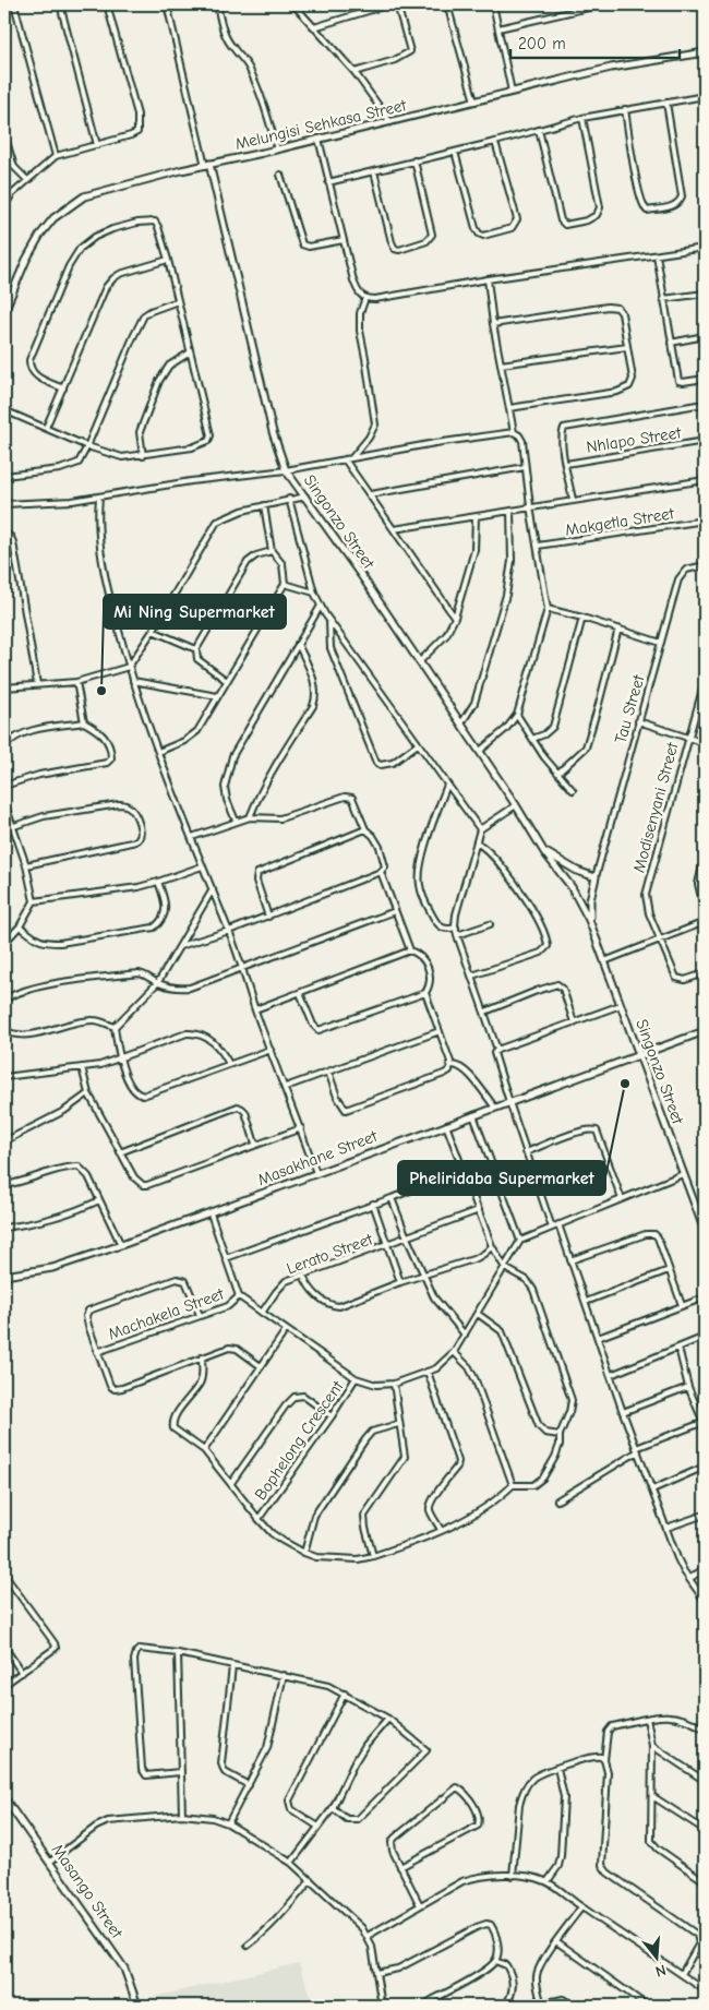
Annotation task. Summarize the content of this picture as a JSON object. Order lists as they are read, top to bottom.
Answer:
{
  "streets": {
    "street": [
      "Melungisi Sehkasa Street",
      "Nhlapo Street",
      "Singonzo Street",
      "Makgetla Street",
      "Tau Street",
      "Modisenyani Street",
      "Masakhane Street",
      "Lerato Street",
      "Machakela Street",
      "Bophelong Crescent",
      "Masango Street"
    ]
  },
  "crossings": [
    ["Melungisi Sehkasa Street", "Singonzo Street"],
    ["Singonzo Street", "Tau Street"],
    ["Singonzo Street", "Masakhane Street"]
  ],
  "places": ["Mi Ning Supermarket", "Pheliridaba Supermarket"],
  "scale_bar": "200 m",
  "north": "bottom"
}
